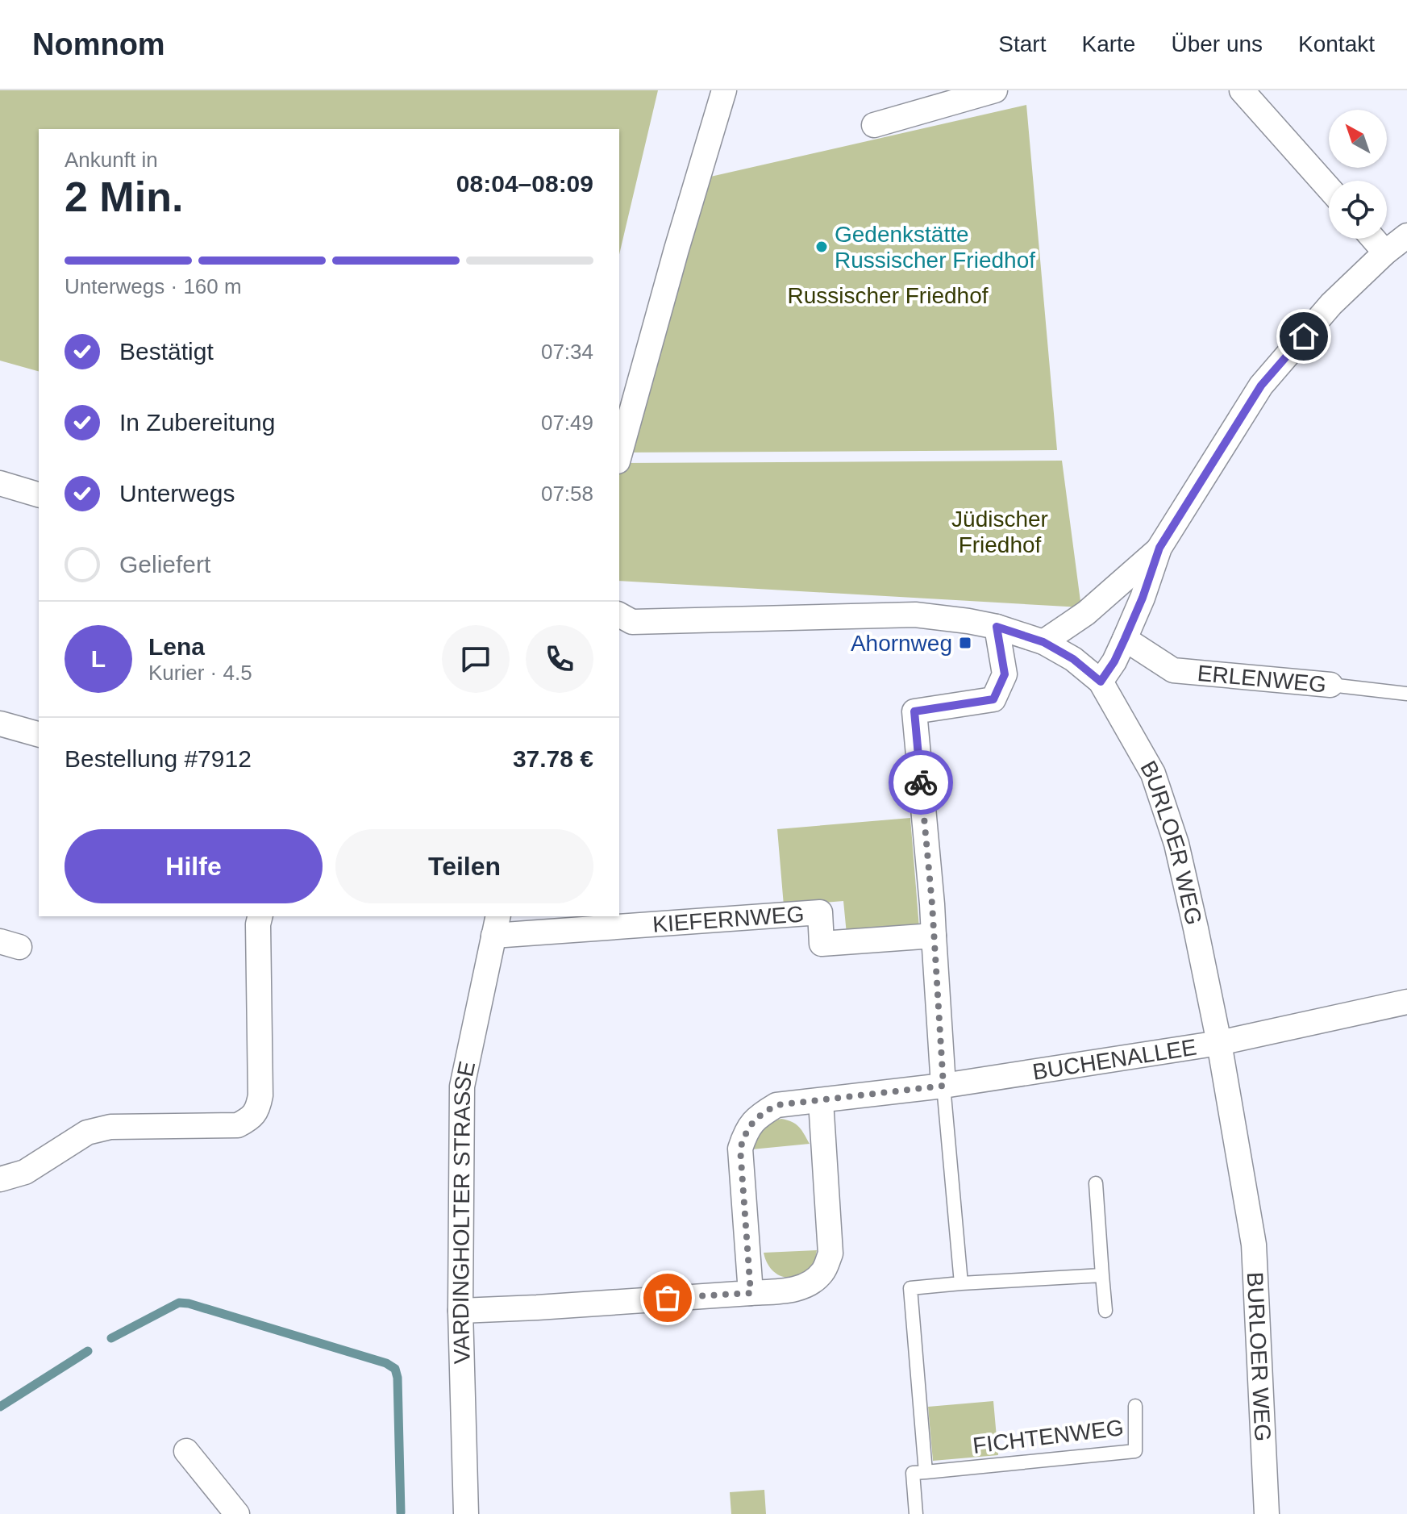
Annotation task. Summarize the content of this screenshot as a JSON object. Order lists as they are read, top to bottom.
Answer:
{
  "streets": {
    "street": [
      "ERLENWEG",
      "BURLOER WEG",
      "KIEFERNWEG",
      "BUCHENALLEE",
      "VARDINGHOLTER STRASSE"
    ],
    "lane": ["FICHTENWEG"]
  },
  "crossings": [
    ["BURLOER WEG", "BUCHENALLEE"],
    ["KIEFERNWEG", "VARDINGHOLTER STRASSE"]
  ],
  "parks": ["Russischer Friedhof", "Jüdischer Friedhof"],
  "places": {
    "other": ["Gedenkstätte Russischer Friedhof"],
    "transit": ["Ahornweg"]
  },
  "north": "top left",
  "page": {
    "header": "Nomnom",
    "nav": [
      "Start",
      "Karte",
      "Über uns",
      "Kontakt"
    ],
    "heading": ["2 Min.", "Ankunft in", "08:04–08:09"],
    "panel": [
      "Lena",
      "Kurier · 4.5",
      "Bestellung #7912",
      "37.78 €"
    ],
    "bar": "Unterwegs · 160 m",
    "list": [
      ["Bestätigt", "07:34"],
      ["In Zubereitung", "07:49"],
      ["Unterwegs", "07:58"],
      "Geliefert"
    ],
    "round": "L",
    "buttons": ["Hilfe", "Teilen"]
  }
}
